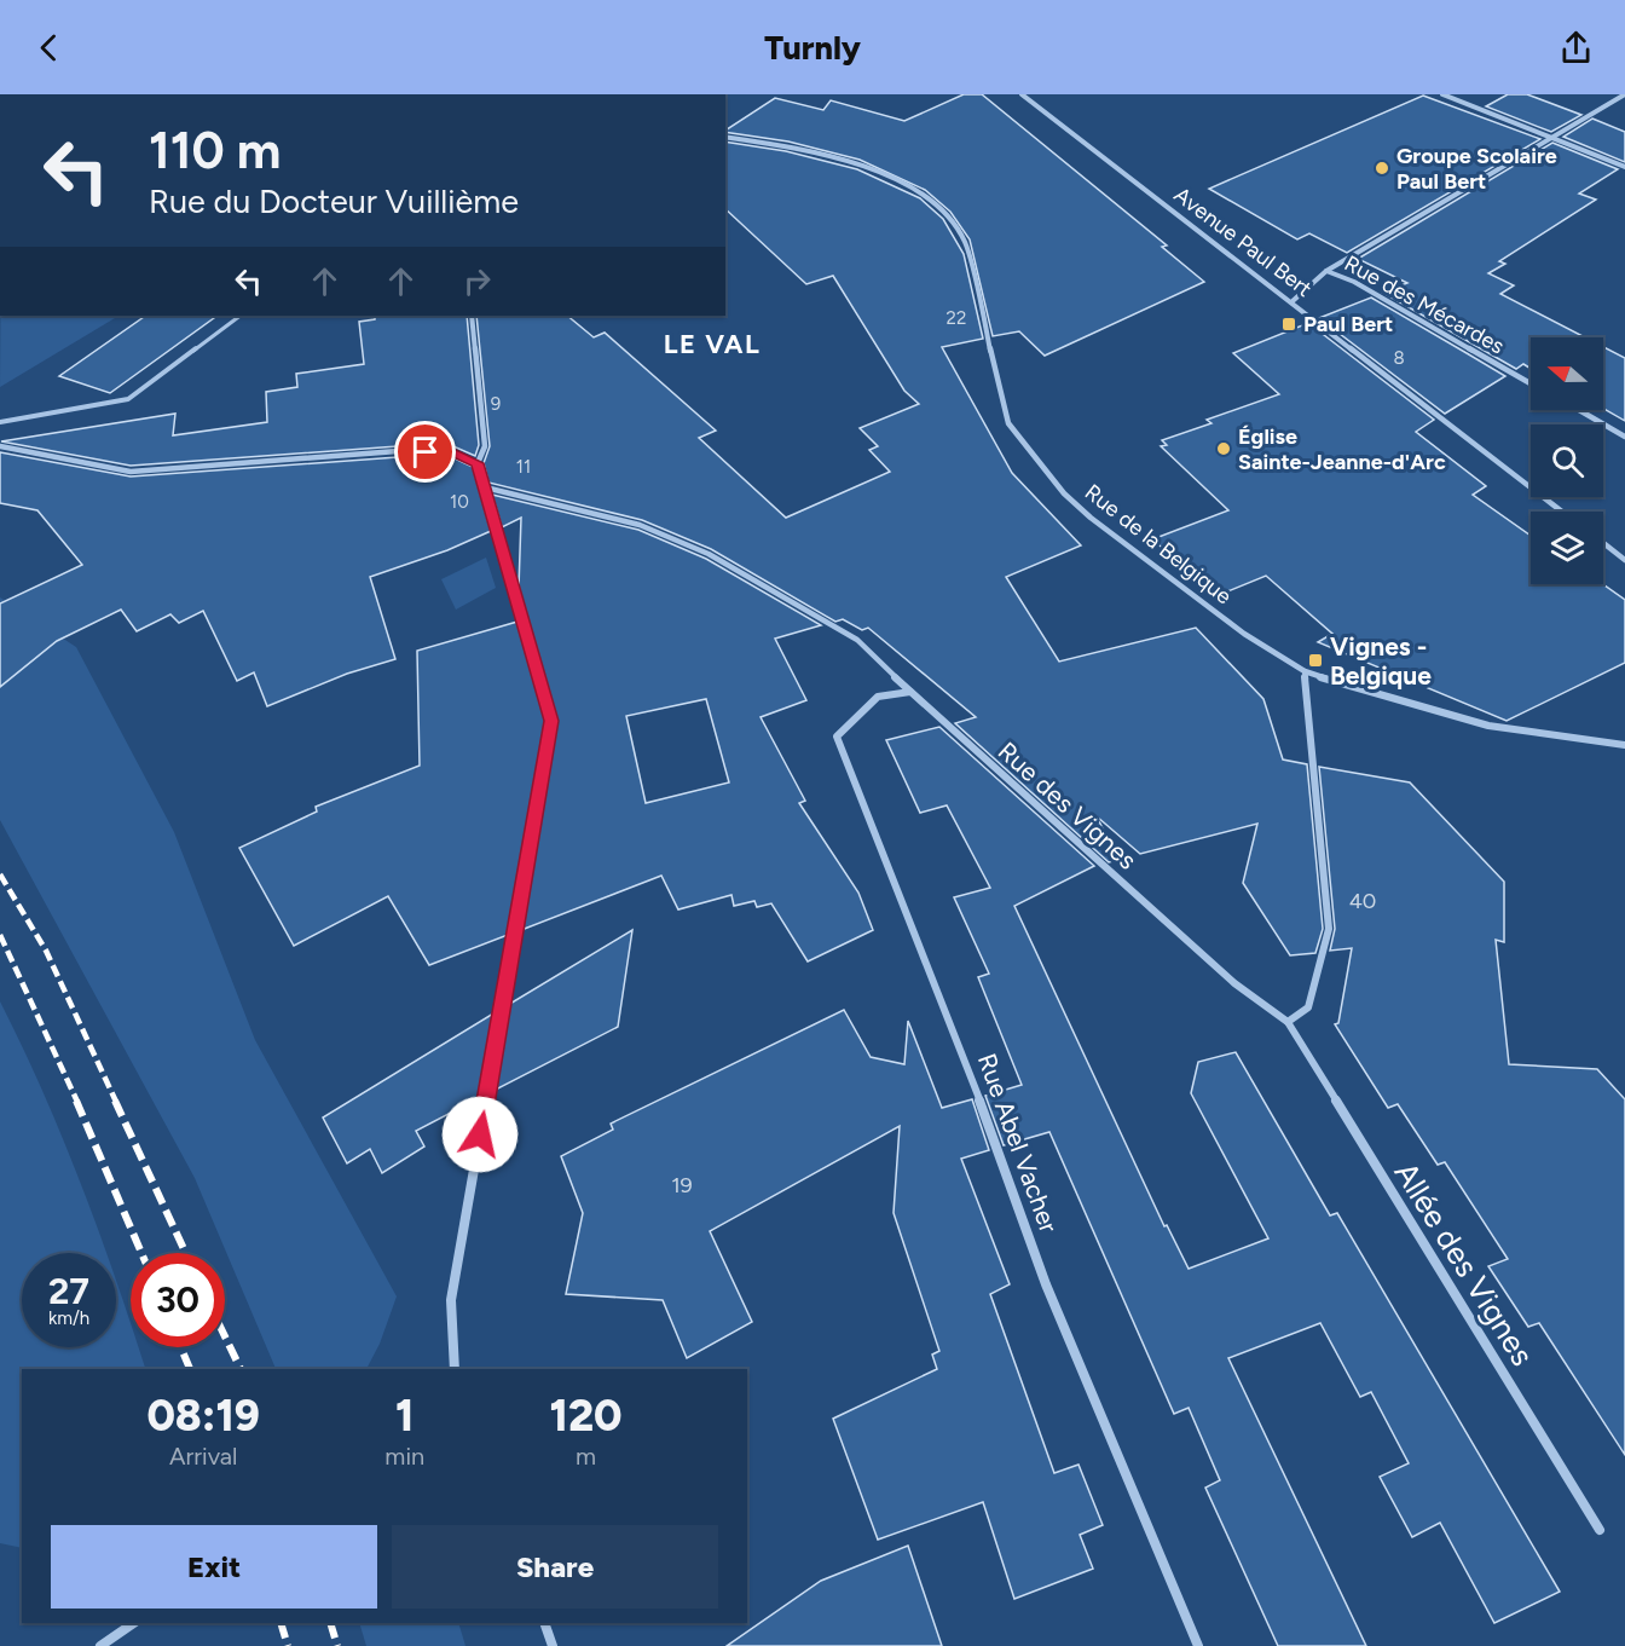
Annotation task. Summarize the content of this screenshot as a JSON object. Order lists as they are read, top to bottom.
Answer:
{
  "streets": {
    "street": [
      "Avenue Paul Bert",
      "Rue des Mécardes",
      "Rue de la Belgique",
      "Rue des Vignes",
      "Rue Abel Vacher",
      "Allée des Vignes"
    ]
  },
  "crossings": [
    ["Rue des Vignes", "Rue Abel Vacher"],
    ["Rue des Vignes", "Allée des Vignes"]
  ],
  "districts": ["LE VAL"],
  "places": {
    "other": ["Groupe Scolaire Paul Bert", "Église Sainte-Jeanne-d'Arc"],
    "transit": ["Paul Bert", "Vignes - Belgique"]
  },
  "house_numbers": [
    "22",
    "8",
    "9",
    "11",
    "10",
    "40",
    "19"
  ],
  "north": "left",
  "page": {
    "header": "Turnly",
    "turn": ["110 m", "Rue du Docteur Vuillième"],
    "speed": "27 km/h",
    "limit": "30",
    "eta": [
      "08:19",
      "Arrival",
      "1",
      "min",
      "120",
      "m"
    ],
    "buttons": ["Exit", "Share"]
  }
}
